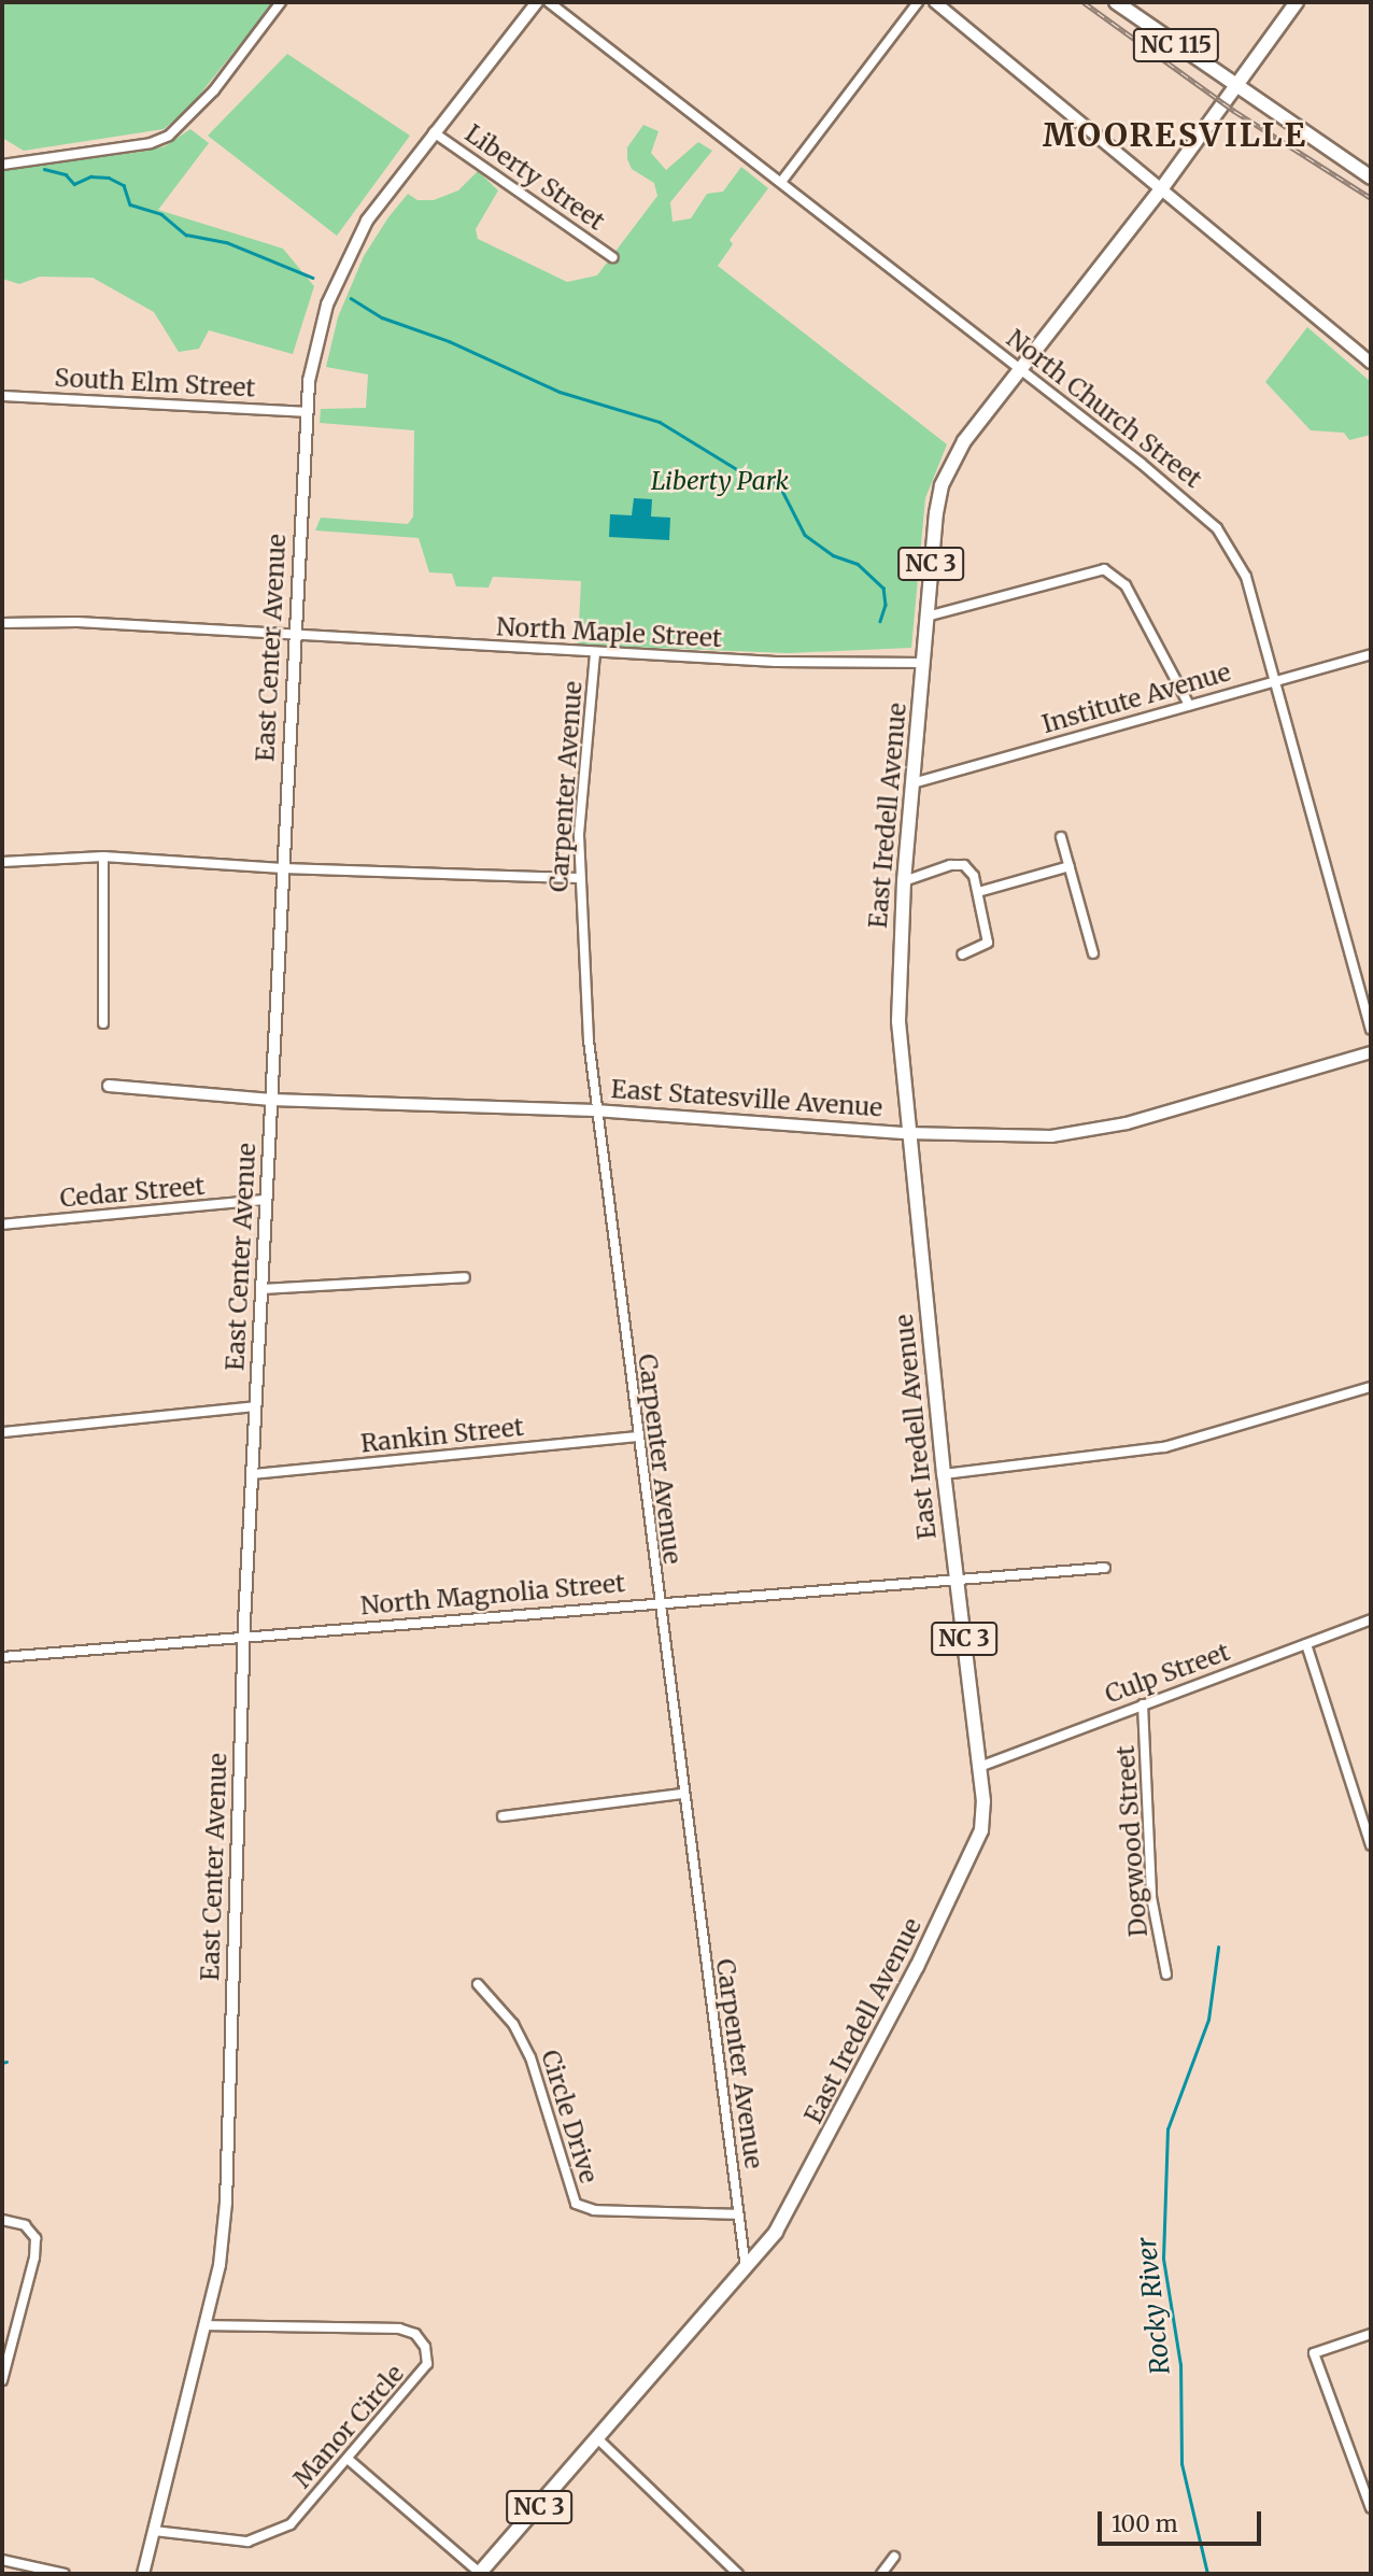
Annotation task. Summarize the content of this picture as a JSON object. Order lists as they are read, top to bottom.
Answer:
{
  "streets": {
    "main road": ["NC 115", "NC 3", "East Iredell Avenue"],
    "street": [
      "Liberty Street",
      "South Elm Street",
      "North Church Street",
      "North Maple Street",
      "East Center Avenue",
      "Institute Avenue",
      "Carpenter Avenue",
      "East Statesville Avenue",
      "Cedar Street",
      "Rankin Street",
      "North Magnolia Street",
      "Culp Street",
      "Dogwood Street",
      "Circle Drive",
      "Manor Circle"
    ]
  },
  "crossings": [
    ["NC 115", "NC 3"],
    ["Liberty Street", "East Center Avenue"],
    ["South Elm Street", "East Center Avenue"],
    ["North Church Street", "Institute Avenue"],
    ["North Church Street", "East Iredell Avenue"],
    ["NC 3", "East Iredell Avenue"],
    ["North Maple Street", "East Center Avenue"],
    ["North Maple Street", "Carpenter Avenue"],
    ["North Maple Street", "East Iredell Avenue"],
    ["East Center Avenue", "East Statesville Avenue"],
    ["East Center Avenue", "Cedar Street"],
    ["East Center Avenue", "Rankin Street"],
    ["East Center Avenue", "North Magnolia Street"],
    ["East Center Avenue", "Manor Circle"],
    ["Institute Avenue", "East Iredell Avenue"],
    ["Carpenter Avenue", "East Iredell Avenue"],
    ["Carpenter Avenue", "East Statesville Avenue"],
    ["Carpenter Avenue", "Rankin Street"],
    ["Carpenter Avenue", "North Magnolia Street"],
    ["Carpenter Avenue", "Circle Drive"],
    ["East Iredell Avenue", "East Statesville Avenue"],
    ["East Iredell Avenue", "North Magnolia Street"],
    ["East Iredell Avenue", "Culp Street"],
    ["Culp Street", "Dogwood Street"]
  ],
  "districts": ["MOORESVILLE"],
  "water": ["Rocky River"],
  "parks": ["Liberty Park"],
  "scale_bar": "100 m"
}
